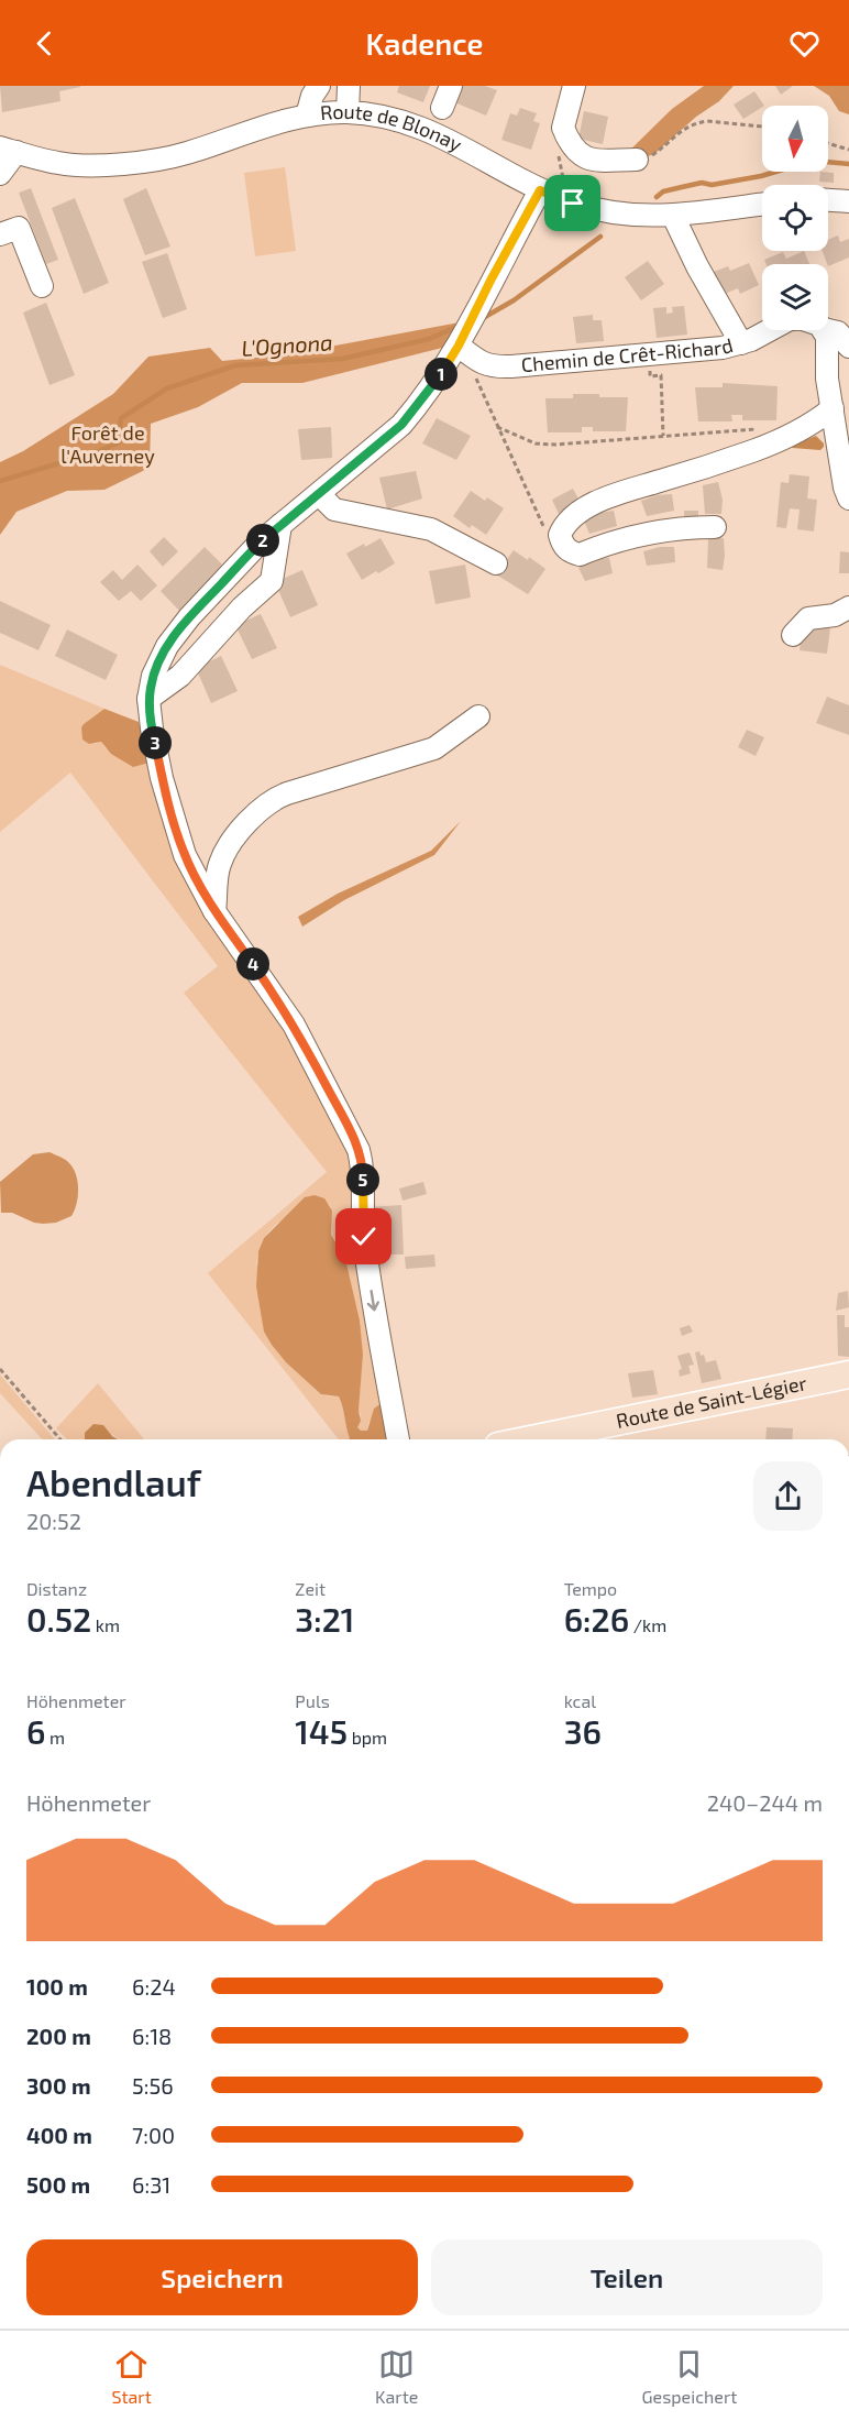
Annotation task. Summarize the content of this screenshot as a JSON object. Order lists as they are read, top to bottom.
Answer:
{
  "streets": {
    "main road": ["Route de Saint-Légier"],
    "street": ["Route de Blonay", "Chemin de Crêt-Richard"]
  },
  "water": ["L'Ognona"],
  "parks": ["Forêt de l'Auverney"],
  "north": "bottom",
  "page": {
    "header": "Kadence",
    "pins": [
      "1",
      "2",
      "3",
      "4",
      "5"
    ],
    "heading": ["Abendlauf", "20:52"],
    "stats": [
      ["Distanz", "0.52 km"],
      ["Zeit", "3:21"],
      ["Tempo", "6:26 /km"],
      ["Höhenmeter", "6 m"],
      ["Puls", "145 bpm"],
      ["kcal", "36"]
    ],
    "chart": ["Höhenmeter", "240–244 m"],
    "list": [
      {
        "name": "100 m",
        "note": "6:24"
      },
      {
        "name": "200 m",
        "note": "6:18"
      },
      {
        "name": "300 m",
        "note": "5:56"
      },
      {
        "name": "400 m",
        "note": "7:00"
      },
      {
        "name": "500 m",
        "note": "6:31"
      }
    ],
    "buttons": ["Speichern", "Teilen"],
    "tabs": ["Start", "Karte", "Gespeichert"]
  }
}
